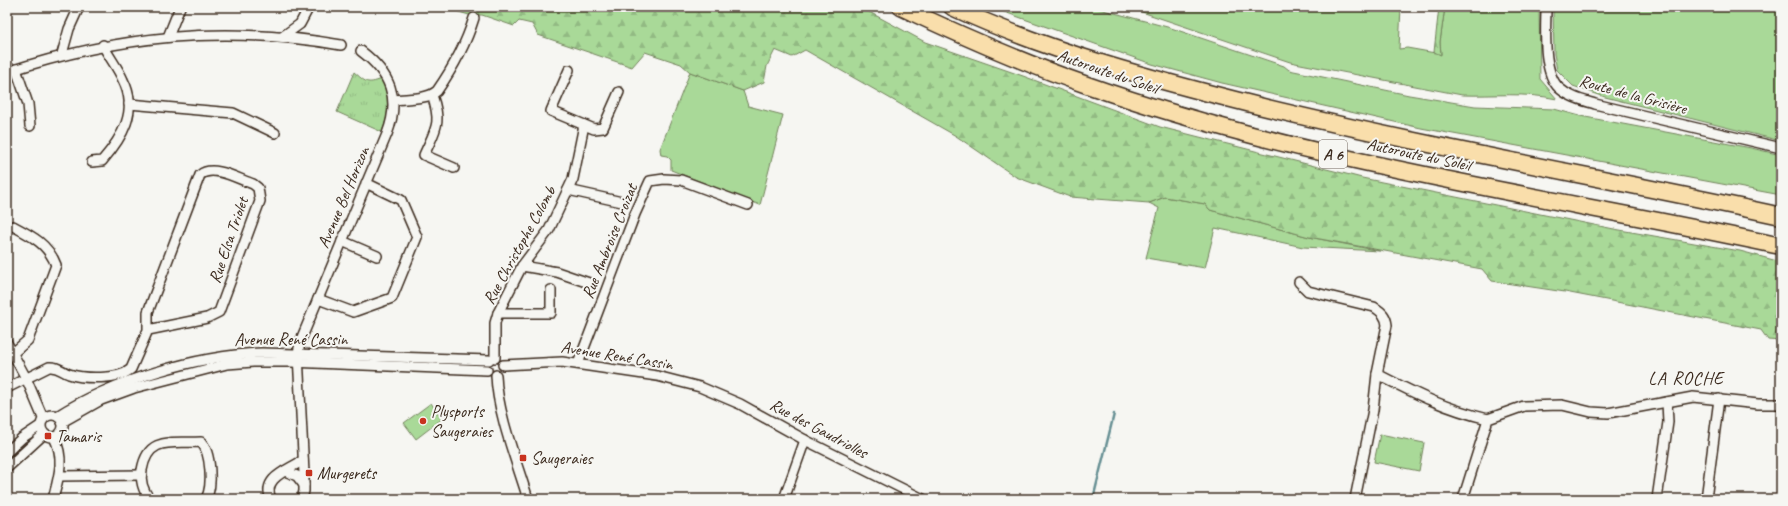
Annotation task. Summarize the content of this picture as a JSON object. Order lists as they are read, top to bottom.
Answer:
{
  "streets": {
    "highway": ["Autoroute du Soleil", "A 6"],
    "street": [
      "Route de la Grisière",
      "Avenue Bel Horizon",
      "Rue Elsa Triolet",
      "Rue Ambroise Croizat",
      "Rue Christophe Colomb",
      "Avenue René Cassin",
      "Rue des Gaudriolles"
    ]
  },
  "crossings": [
    ["Avenue Bel Horizon", "Avenue René Cassin"],
    ["Rue Ambroise Croizat", "Avenue René Cassin"],
    ["Rue Christophe Colomb", "Avenue René Cassin"],
    ["Avenue René Cassin", "Rue des Gaudriolles"]
  ],
  "districts": ["LA ROCHE"],
  "places": {
    "other": ["Plysports Saugeraies"],
    "transit": ["Tamaris", "Saugeraies", "Murgerets"]
  }
}
